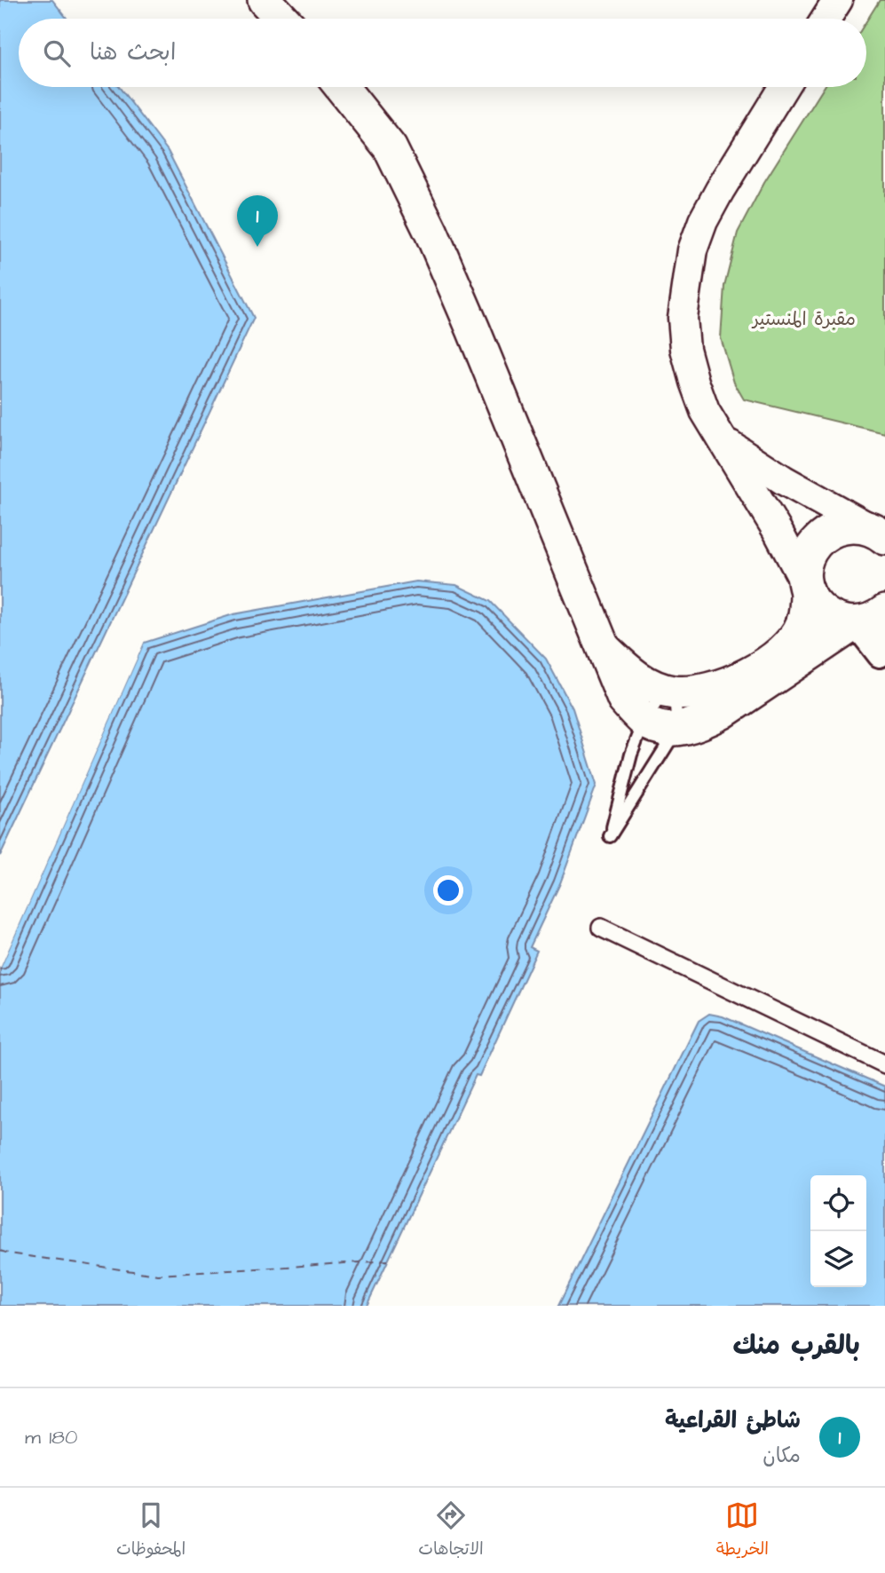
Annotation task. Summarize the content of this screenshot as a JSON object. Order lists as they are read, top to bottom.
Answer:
{
  "parks": ["مقبرة المنستير"],
  "page": {
    "search": "ابحث هنا",
    "pins": "1",
    "heading": "بالقرب منك",
    "list": [
      {
        "mark": "1",
        "name": "شاطئ القراعية",
        "note": "مكان",
        "value": "180 m"
      }
    ],
    "nav": ["الخريطة", "الاتجاهات", "المحفوظات"]
  }
}
